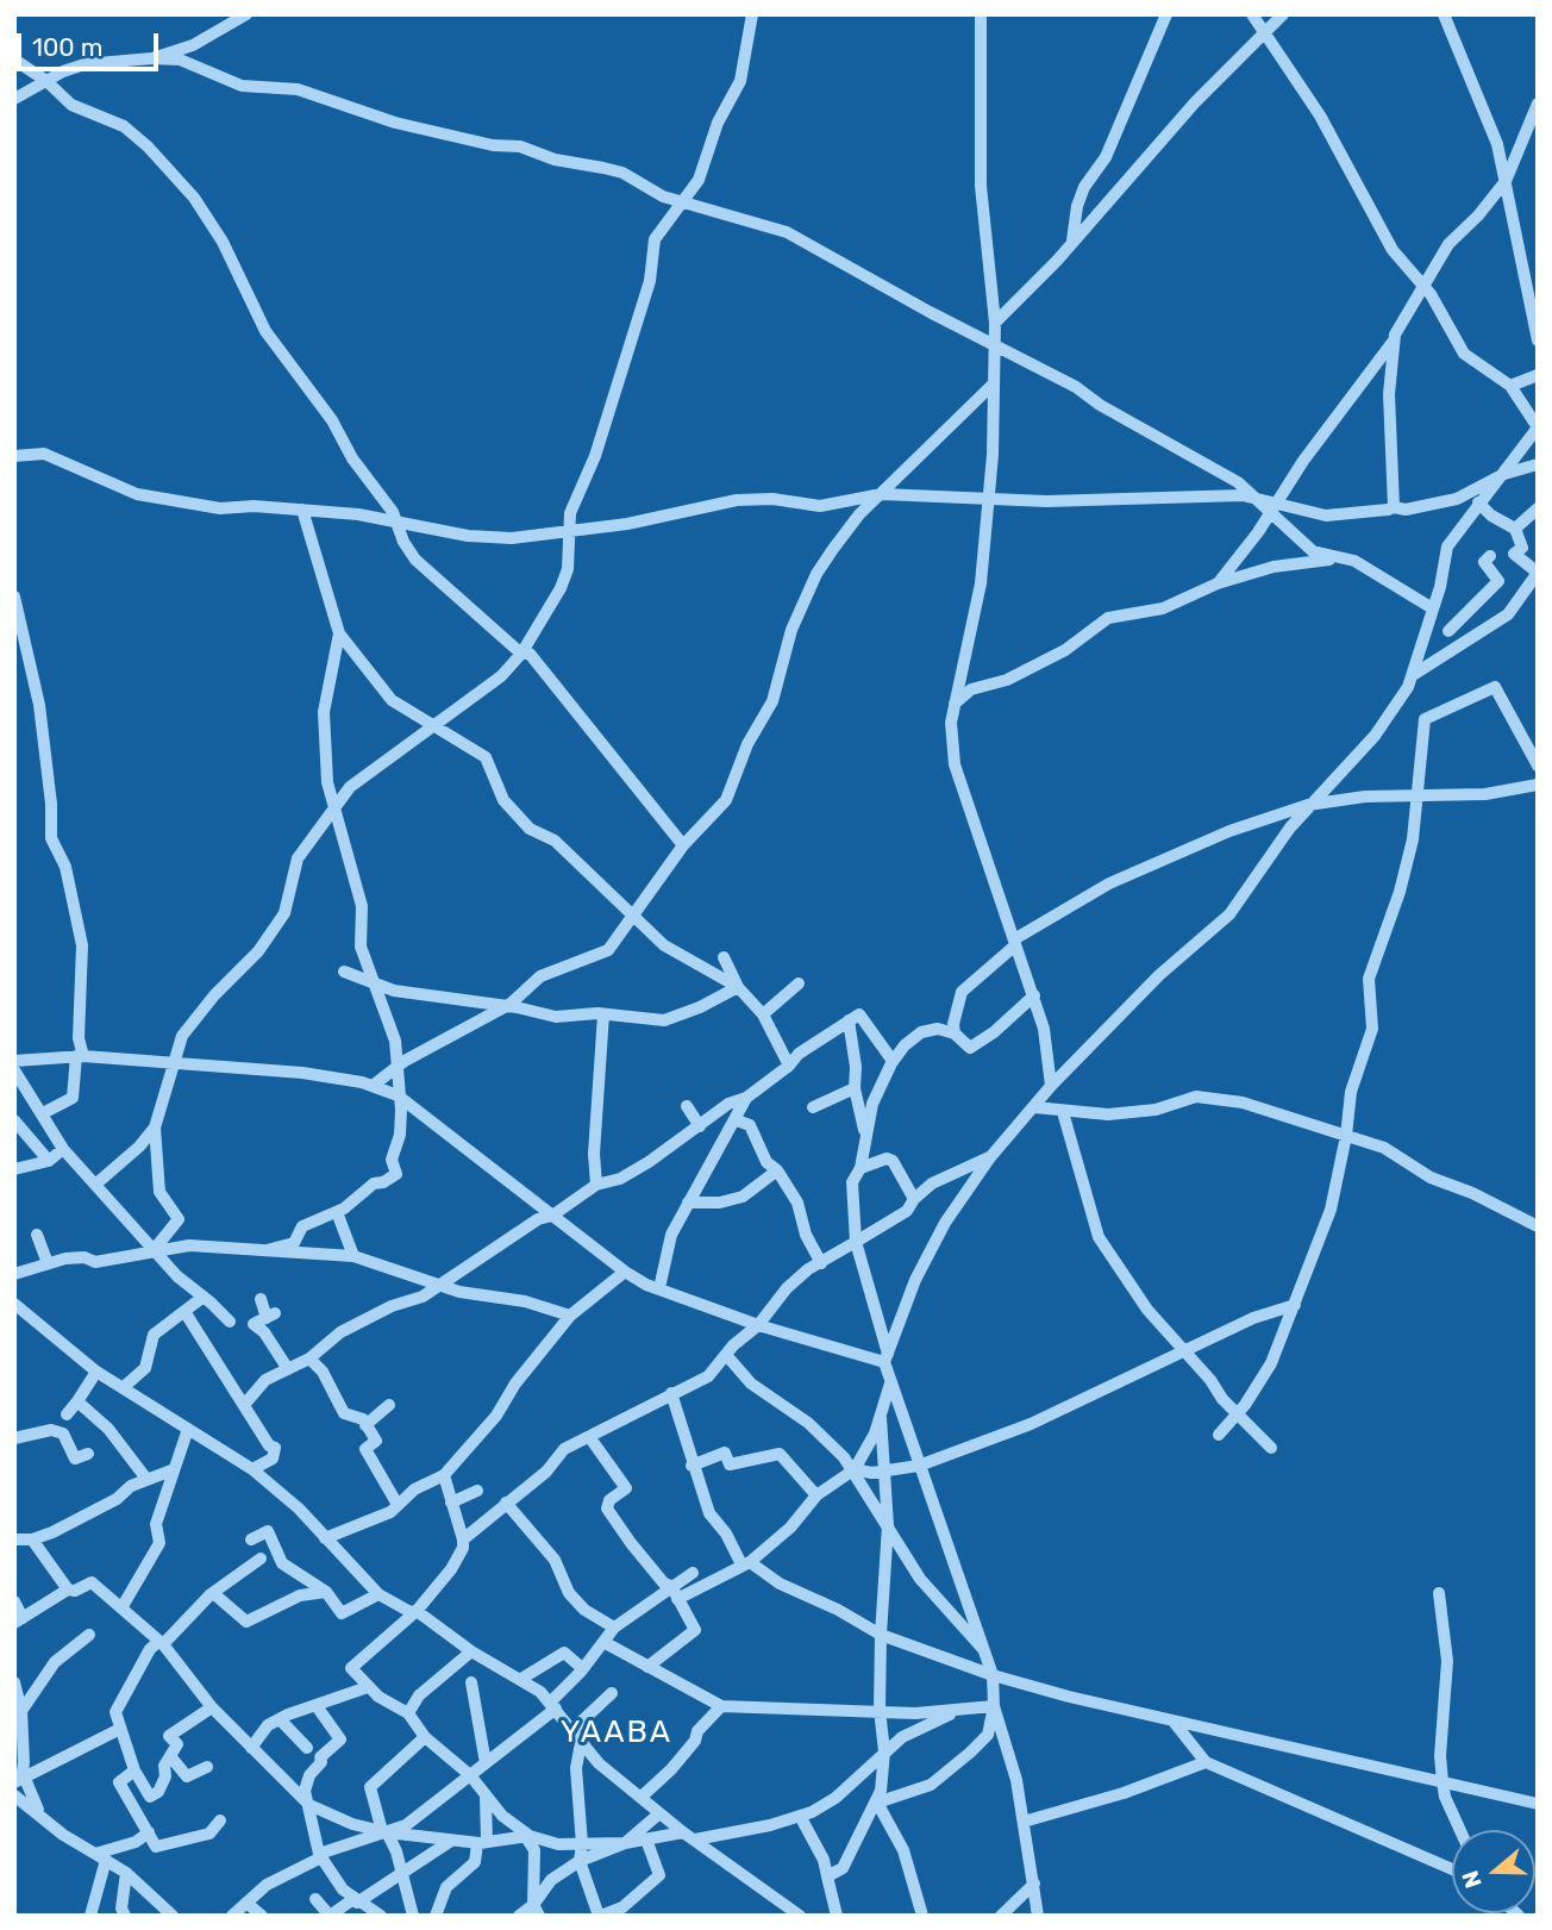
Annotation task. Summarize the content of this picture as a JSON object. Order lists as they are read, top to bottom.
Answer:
{
  "districts": ["YAABA"],
  "scale_bar": "100 m",
  "north": "left"
}
